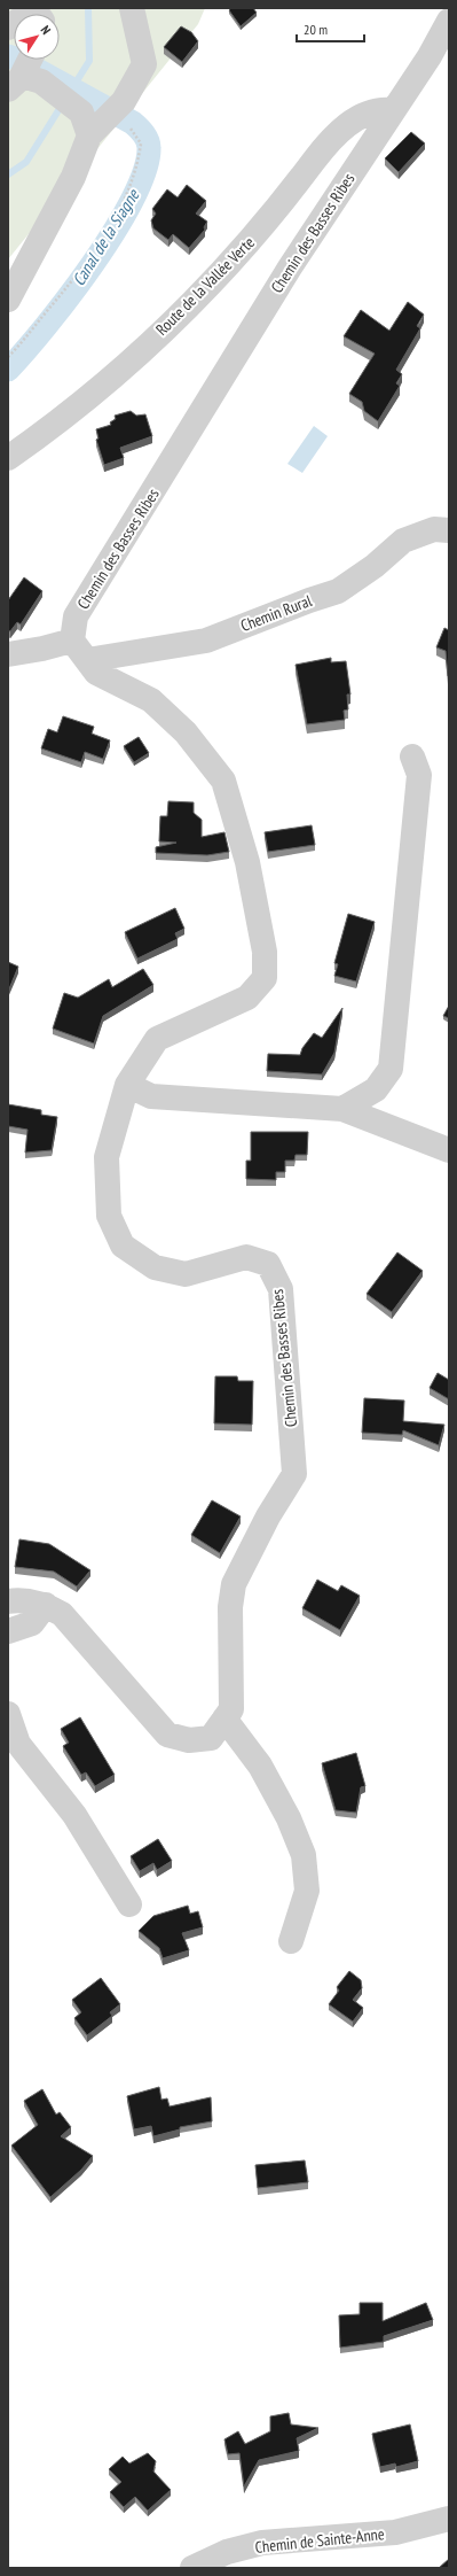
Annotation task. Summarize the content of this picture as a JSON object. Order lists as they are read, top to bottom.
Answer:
{
  "streets": {
    "street": [
      "Chemin des Basses Ribes",
      "Route de la Vallée Verte",
      "Chemin Rural",
      "Chemin de Sainte-Anne"
    ]
  },
  "crossings": [
    ["Chemin des Basses Ribes", "Route de la Vallée Verte"],
    ["Chemin des Basses Ribes", "Chemin Rural"]
  ],
  "water": ["Canal de la Siagne"],
  "scale_bar": "20 m",
  "north": "top right"
}
